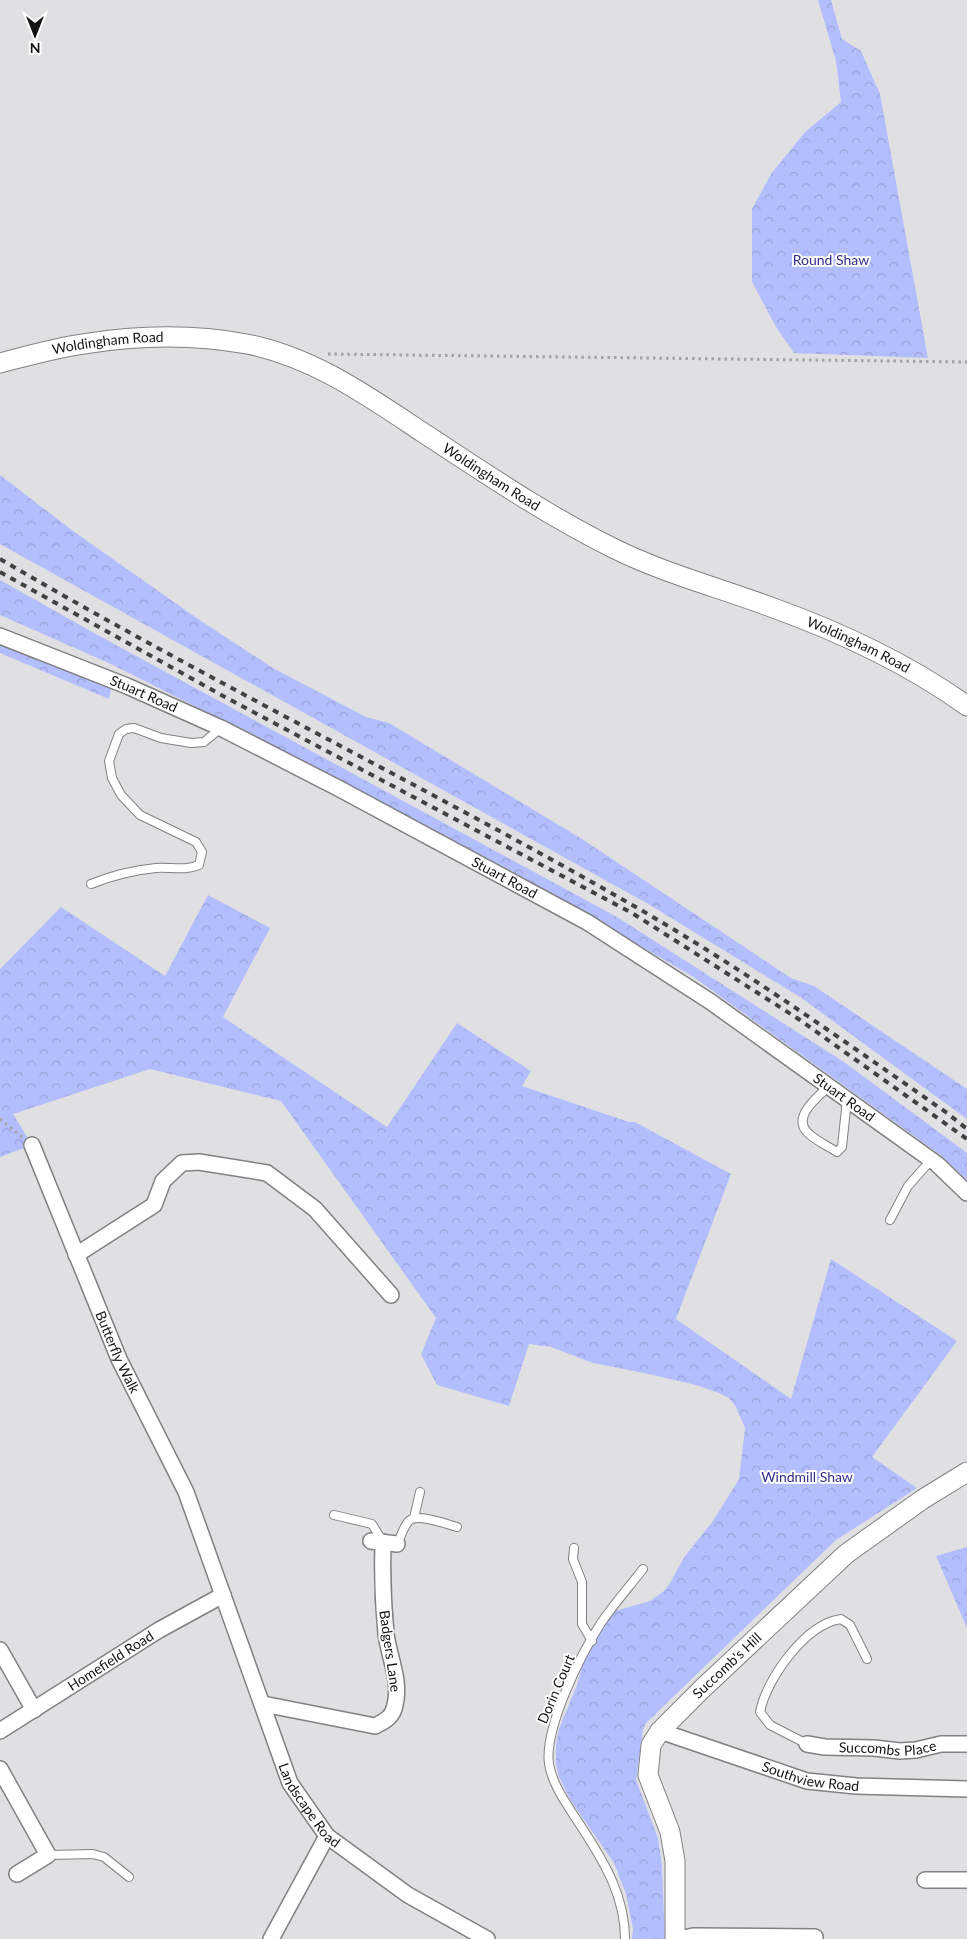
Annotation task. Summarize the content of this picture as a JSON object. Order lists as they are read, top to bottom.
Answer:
{
  "streets": {
    "street": [
      "Woldingham Road",
      "Stuart Road",
      "Butterfly Walk",
      "Badgers Lane",
      "Homefield Road",
      "Succomb's Hill",
      "Succombs Place",
      "Southview Road",
      "Landscape Road"
    ],
    "lane": ["Dorin Court"]
  },
  "crossings": [
    ["Butterfly Walk", "Homefield Road"],
    ["Butterfly Walk", "Landscape Road"],
    ["Badgers Lane", "Landscape Road"],
    ["Homefield Road", "Landscape Road"],
    ["Succomb's Hill", "Southview Road"]
  ],
  "parks": ["Round Shaw", "Windmill Shaw"],
  "north": "bottom"
}
